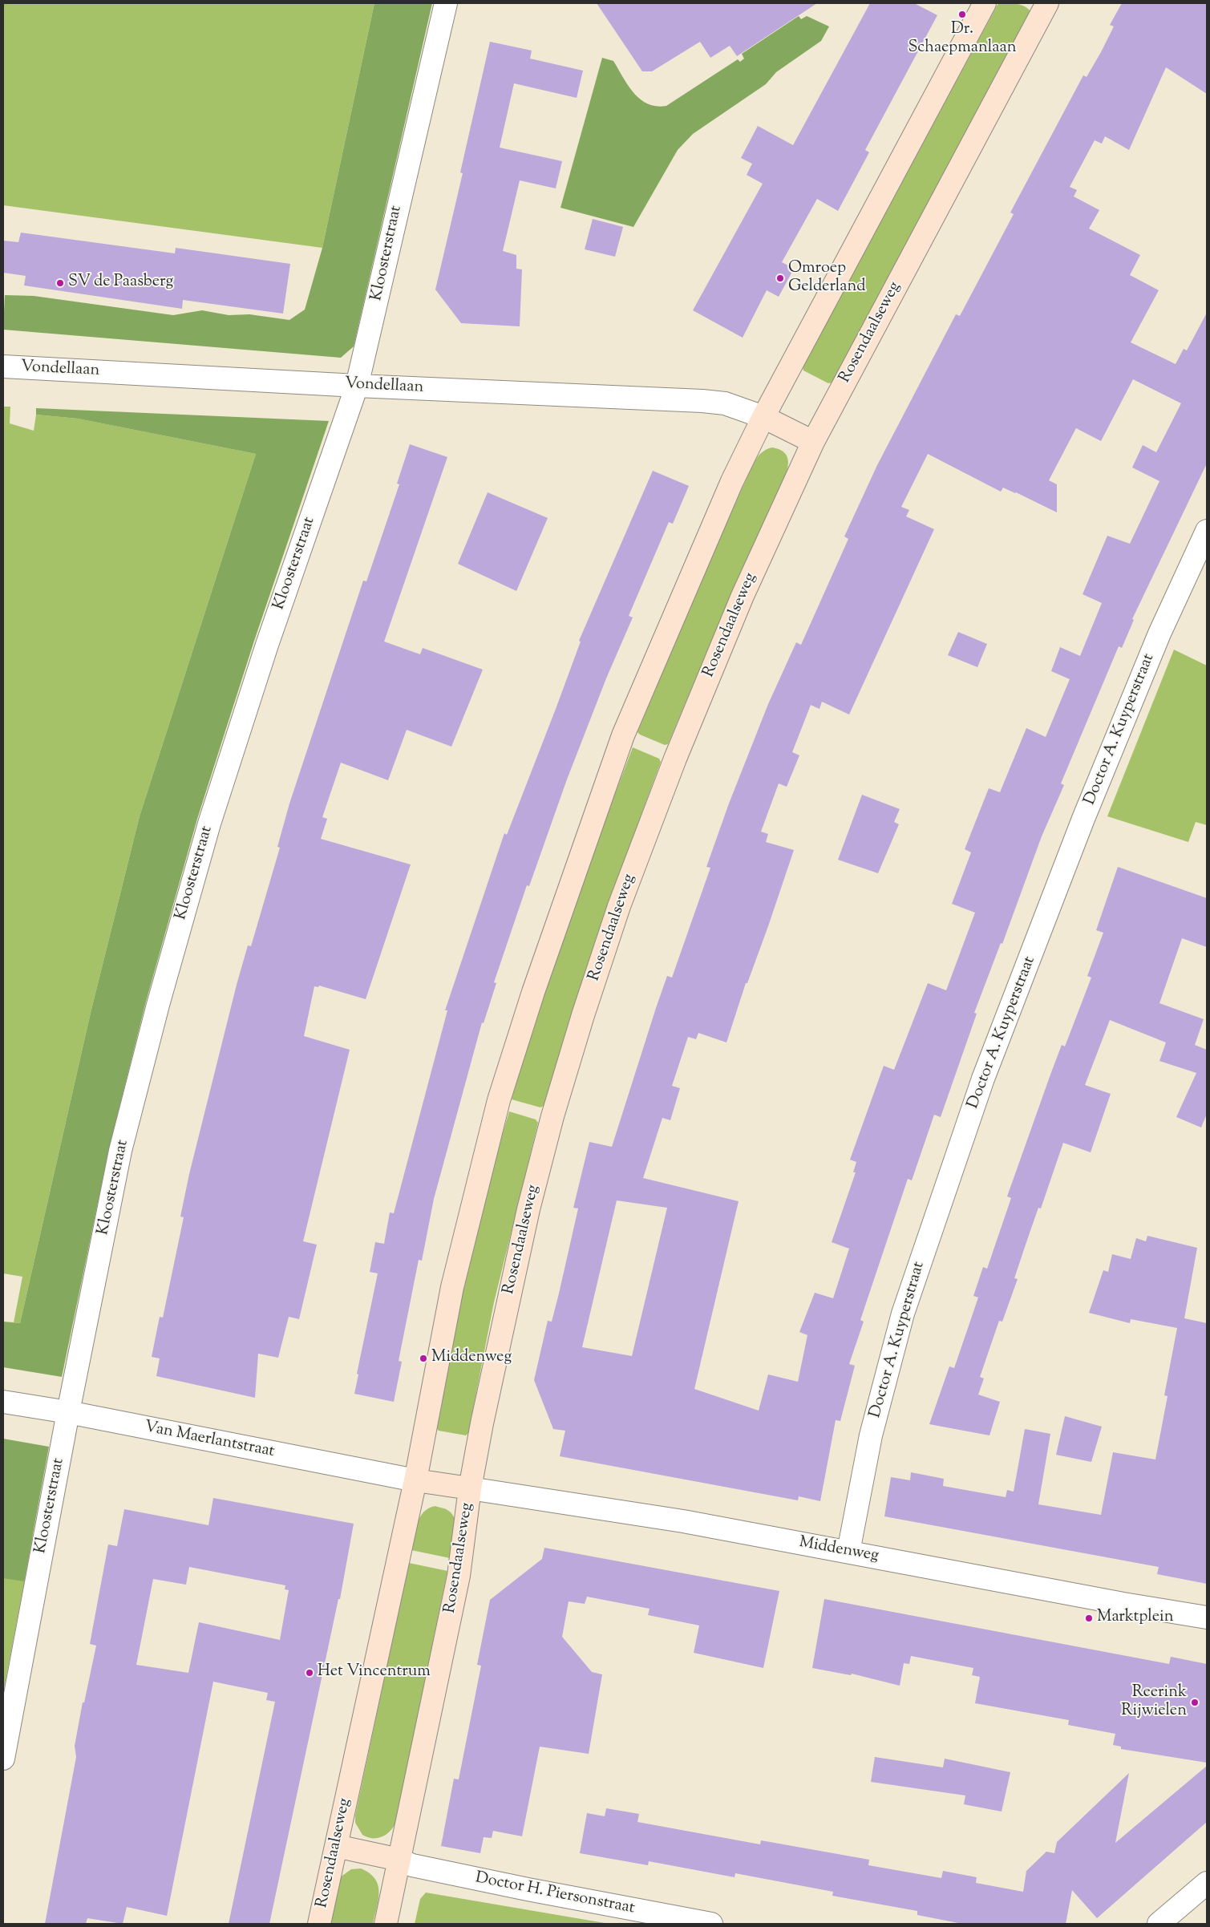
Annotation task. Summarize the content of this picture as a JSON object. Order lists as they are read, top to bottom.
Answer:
{
  "streets": {
    "street": [
      "Kloosterstraat",
      "Rosendaalseweg",
      "Vondellaan",
      "Doctor A. Kuyperstraat",
      "Van Maerlantstraat",
      "Middenweg",
      "Doctor H. Piersonstraat"
    ]
  },
  "crossings": [
    ["Kloosterstraat", "Vondellaan"],
    ["Kloosterstraat", "Van Maerlantstraat"],
    ["Rosendaalseweg", "Vondellaan"],
    ["Rosendaalseweg", "Van Maerlantstraat"],
    ["Rosendaalseweg", "Middenweg"],
    ["Rosendaalseweg", "Doctor H. Piersonstraat"],
    ["Doctor A. Kuyperstraat", "Middenweg"]
  ],
  "places": [
    "Dr. Schaepmanlaan",
    "Omroep Gelderland",
    "SV de Paasberg",
    "Middenweg",
    "Marktplein",
    "Het Vincentrum",
    "Reerink Rijwielen"
  ]
}
